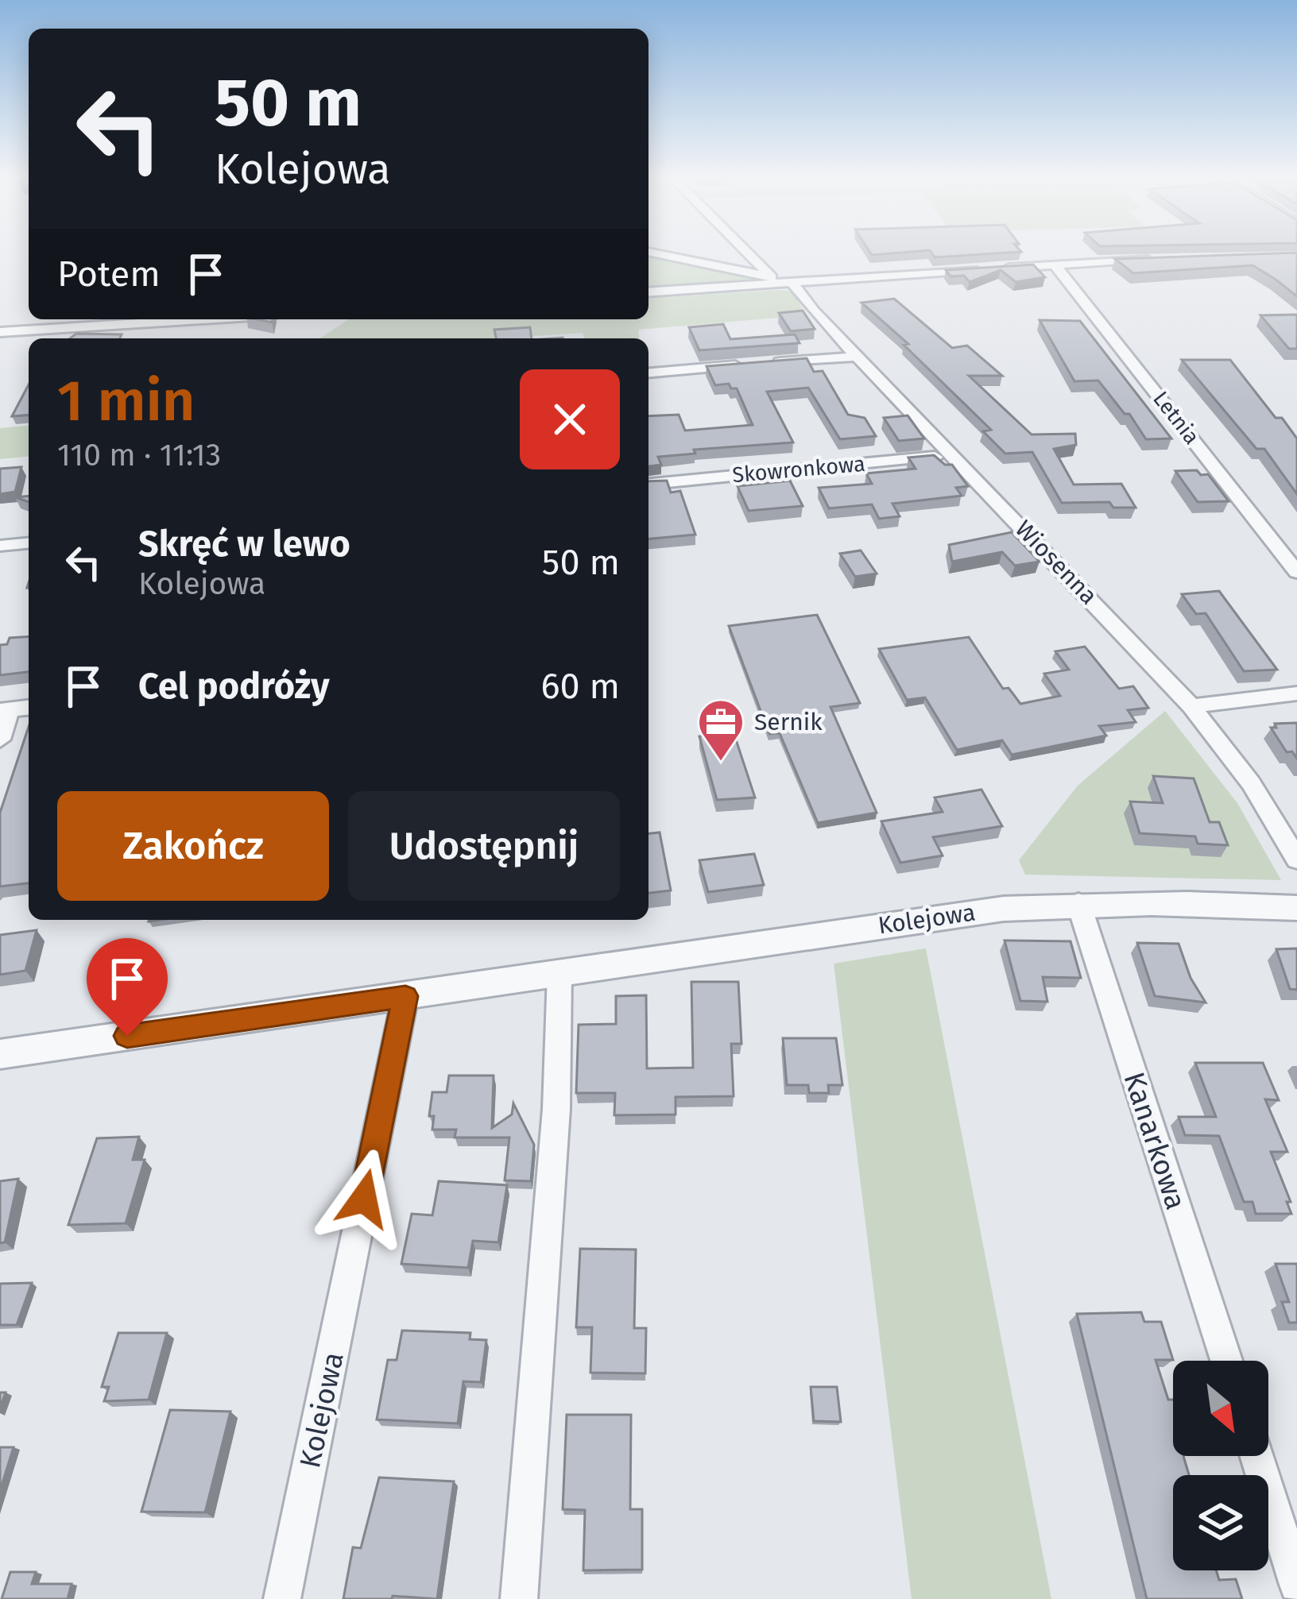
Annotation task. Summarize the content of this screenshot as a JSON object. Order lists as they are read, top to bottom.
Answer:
{
  "streets": {
    "street": [
      "Letnia",
      "Skowronkowa",
      "Wiosenna",
      "Kolejowa",
      "Kanarkowa"
    ]
  },
  "crossings": [
    ["Skowronkowa", "Wiosenna"],
    ["Kolejowa", "Kanarkowa"]
  ],
  "places": {
    "office": ["Sernik"]
  },
  "north": "bottom right",
  "page": {
    "turn": ["50 m", "Kolejowa"],
    "then": "Potem",
    "heading": ["1 min", "110 m · 11:13"],
    "list": [
      {
        "name": "Skręć w lewo",
        "note": "Kolejowa",
        "value": "50 m"
      },
      {
        "name": "Cel podróży",
        "value": "60 m"
      }
    ],
    "buttons": ["Zakończ", "Udostępnij"]
  }
}
